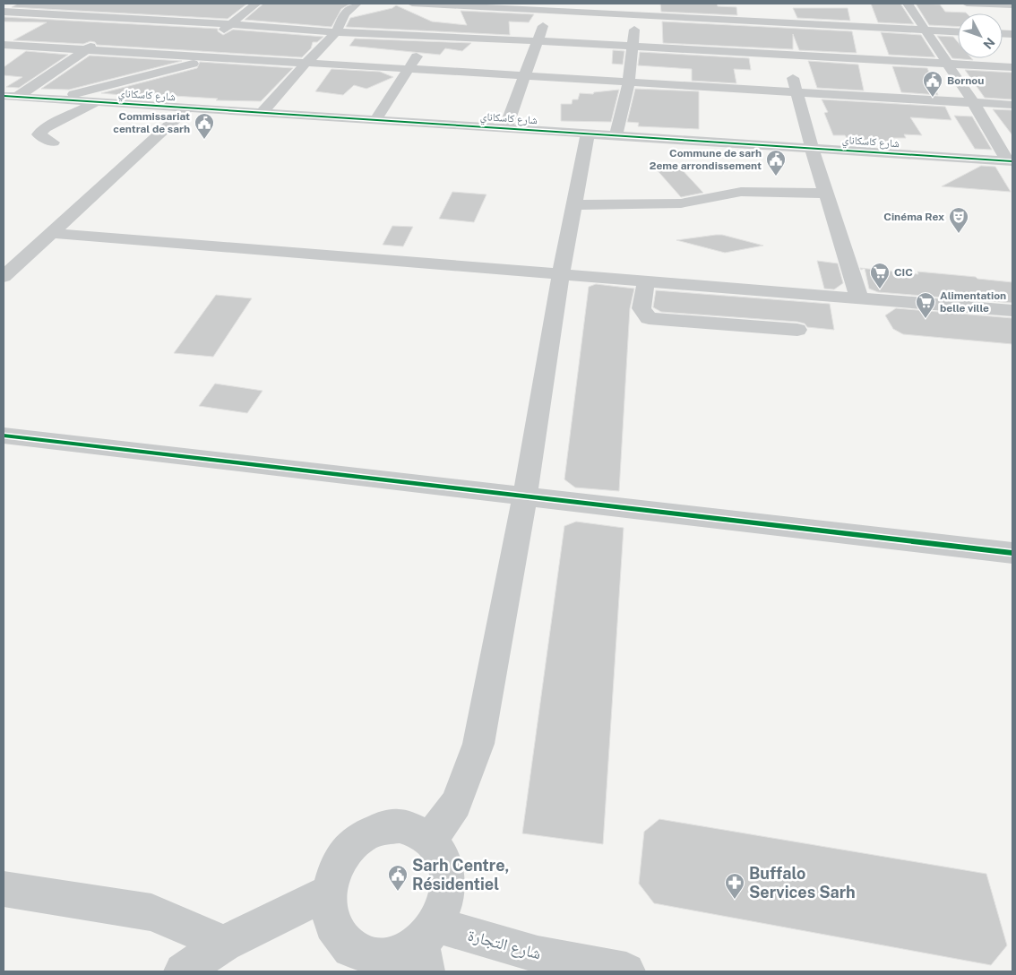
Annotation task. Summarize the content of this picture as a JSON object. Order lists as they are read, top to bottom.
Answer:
{
  "streets": {
    "street": ["شارع كاسكاناي", "شارع التجارة"]
  },
  "places": {
    "public building": [
      "Bornou",
      "Commissariat central de sarh",
      "Commune de sarh 2eme arrondissement",
      "Sarh Centre, Résidentiel"
    ],
    "theatre": ["Cinéma Rex"],
    "supermarket": ["CIC", "Alimentation belle ville"],
    "pharmacy": ["Buffalo Services Sarh"]
  },
  "north": "bottom right"
}
